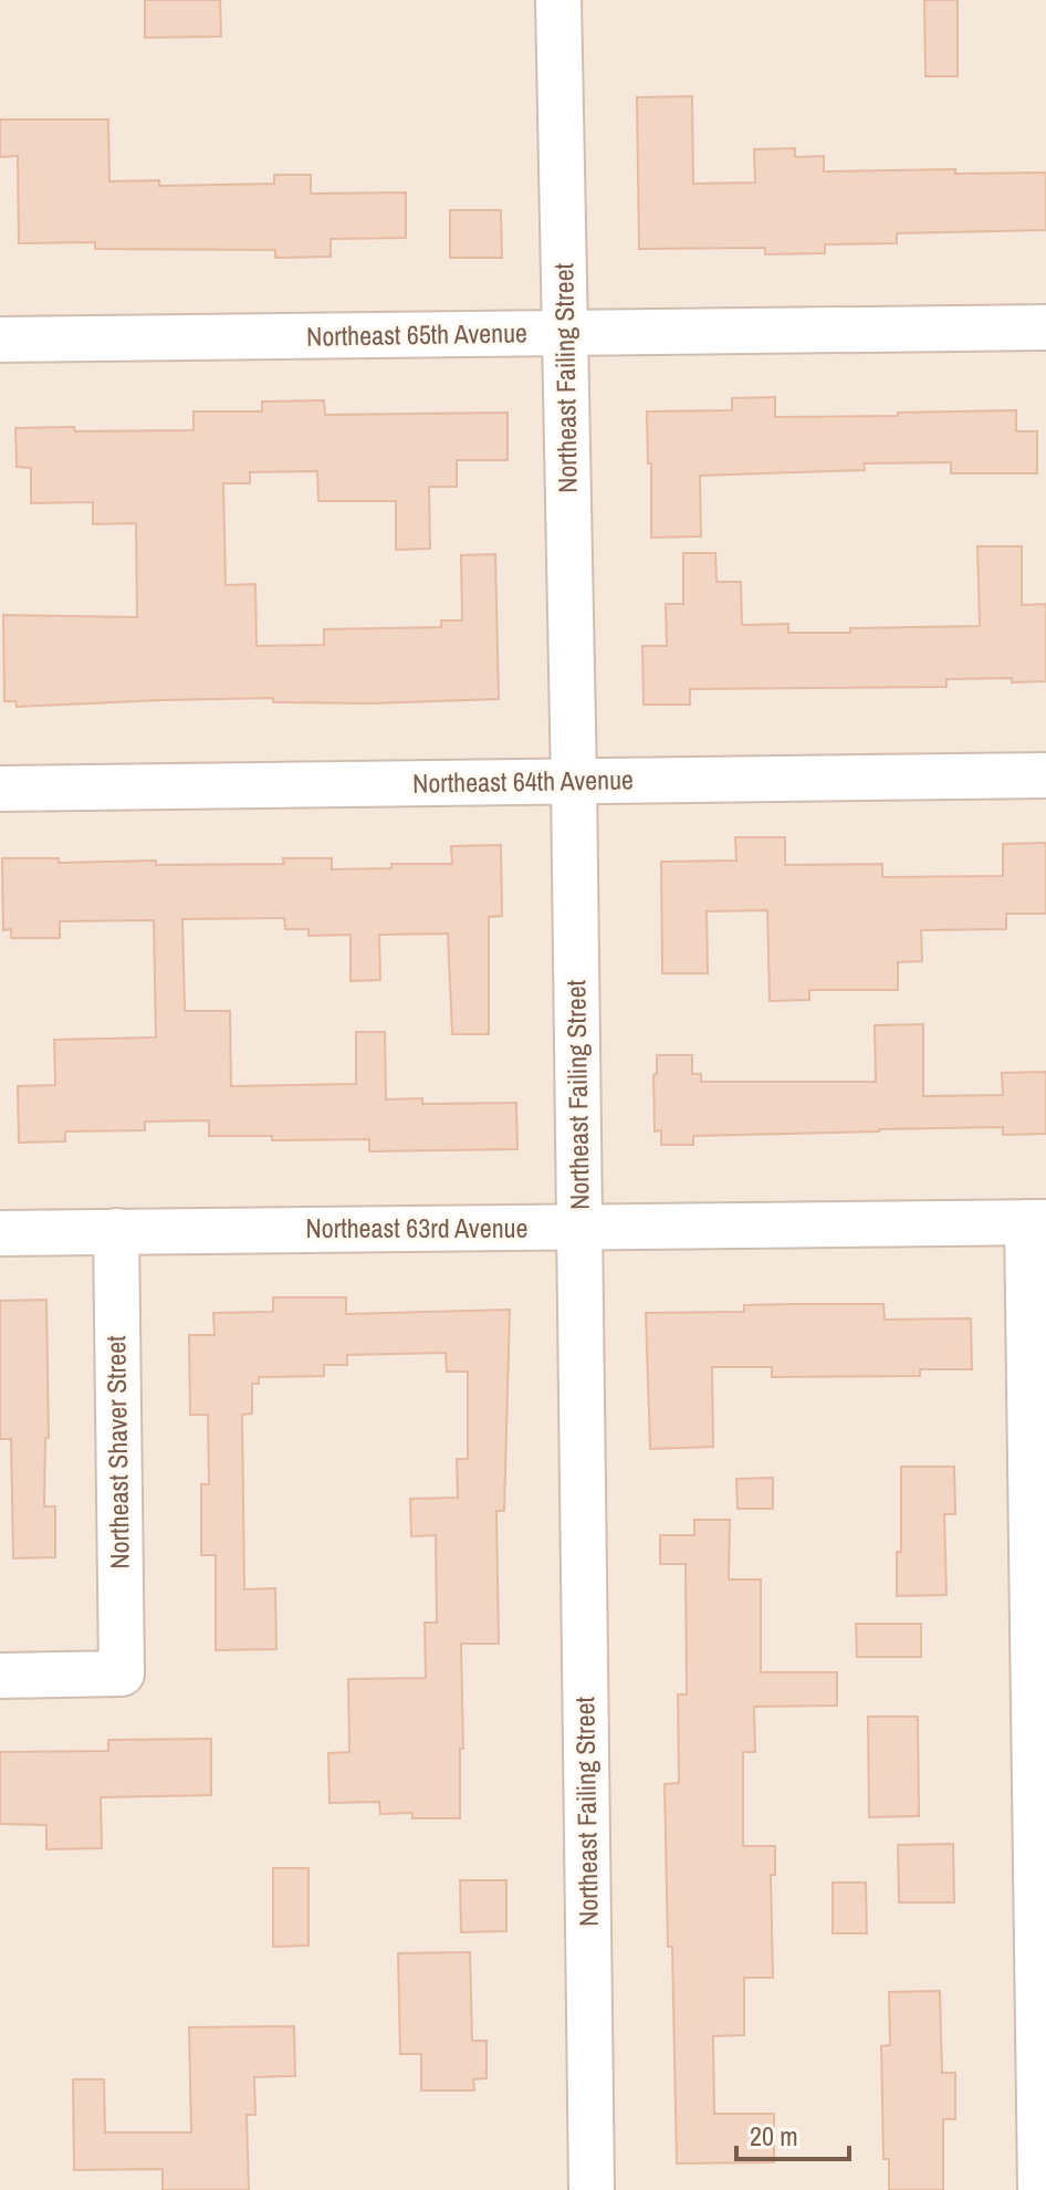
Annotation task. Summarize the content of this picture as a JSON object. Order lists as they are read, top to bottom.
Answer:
{
  "streets": {
    "street": [
      "Northeast 65th Avenue",
      "Northeast Failing Street",
      "Northeast 64th Avenue",
      "Northeast 63rd Avenue",
      "Northeast Shaver Street"
    ]
  },
  "crossings": [
    ["Northeast 65th Avenue", "Northeast Failing Street"],
    ["Northeast Failing Street", "Northeast 64th Avenue"],
    ["Northeast Failing Street", "Northeast 63rd Avenue"],
    ["Northeast 63rd Avenue", "Northeast Shaver Street"]
  ],
  "scale_bar": "20 m"
}
